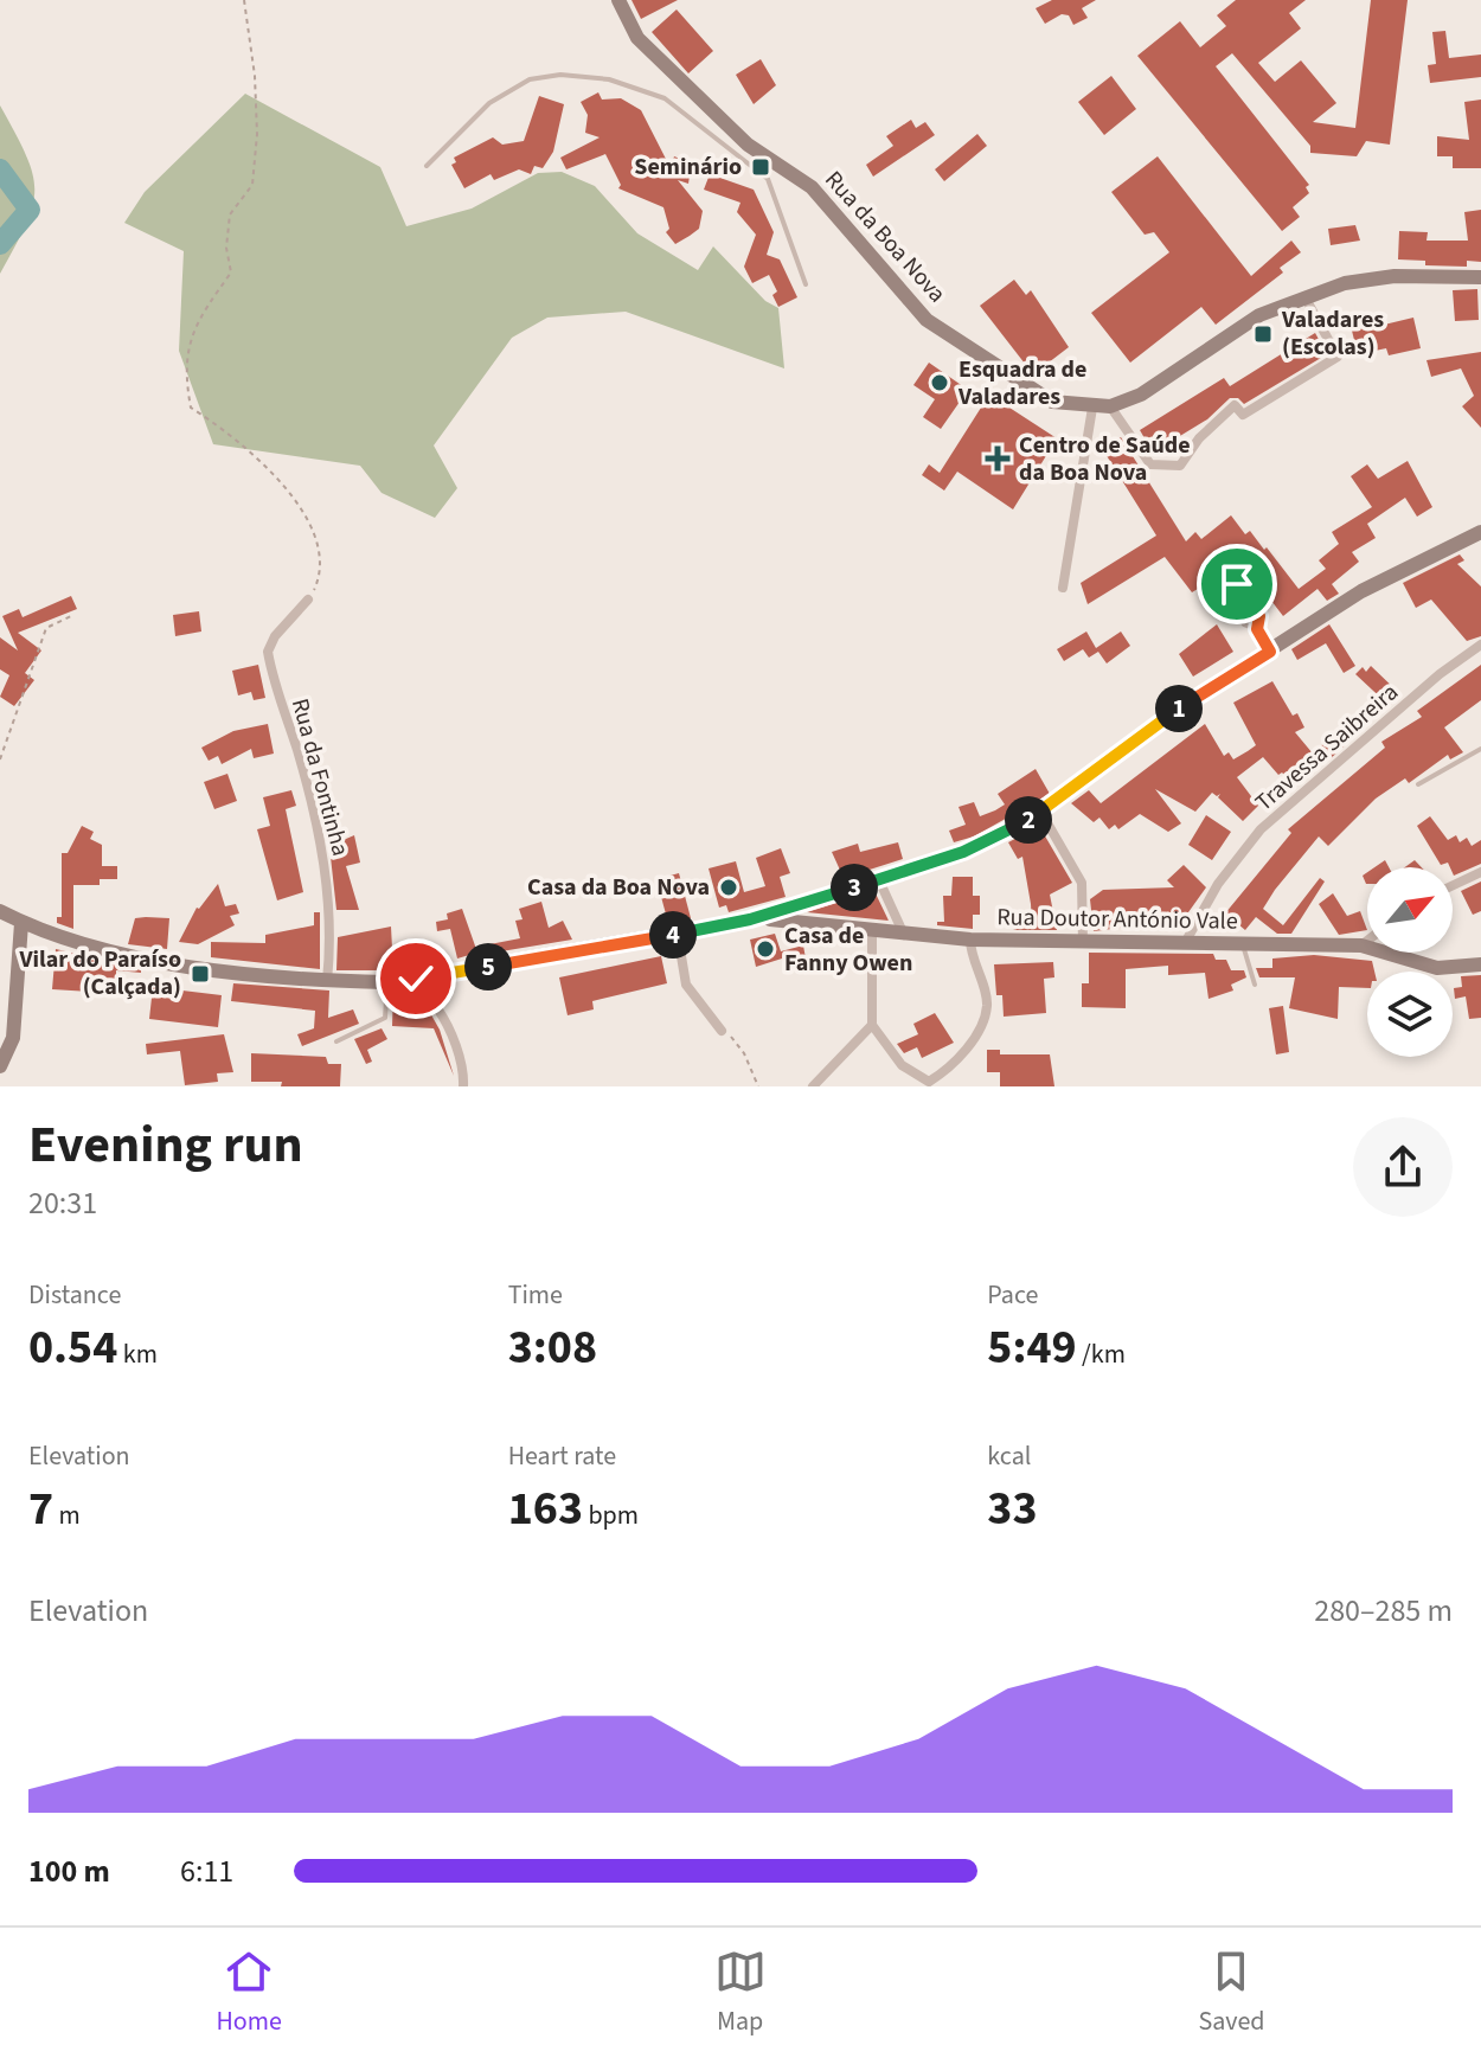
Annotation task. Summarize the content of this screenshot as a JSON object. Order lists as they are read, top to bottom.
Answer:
{
  "streets": {
    "street": [
      "Rua da Boa Nova",
      "Travessa Saibreira",
      "Rua da Fontinha",
      "Rua Doutor António Vale"
    ]
  },
  "crossings": [
    ["Travessa Saibreira", "Rua Doutor António Vale"]
  ],
  "places": {
    "transit": ["Seminário", "Valadares (Escolas)", "Vilar do Paraíso (Calçada)"],
    "other": ["Esquadra de Valadares", "Casa da Boa Nova", "Casa de Fanny Owen"],
    "health": ["Centro de Saúde da Boa Nova"]
  },
  "north": "top right",
  "page": {
    "pins": [
      "1",
      "2",
      "3",
      "4",
      "5"
    ],
    "heading": ["Evening run", "20:31"],
    "stats": [
      ["Distance", "0.54 km"],
      ["Time", "3:08"],
      ["Pace", "5:49 /km"],
      ["Elevation", "7 m"],
      ["Heart rate", "163 bpm"],
      ["kcal", "33"]
    ],
    "chart": ["Elevation", "280–285 m"],
    "list": [
      {
        "name": "100 m",
        "note": "6:11"
      }
    ],
    "tabs": ["Home", "Map", "Saved"]
  }
}
